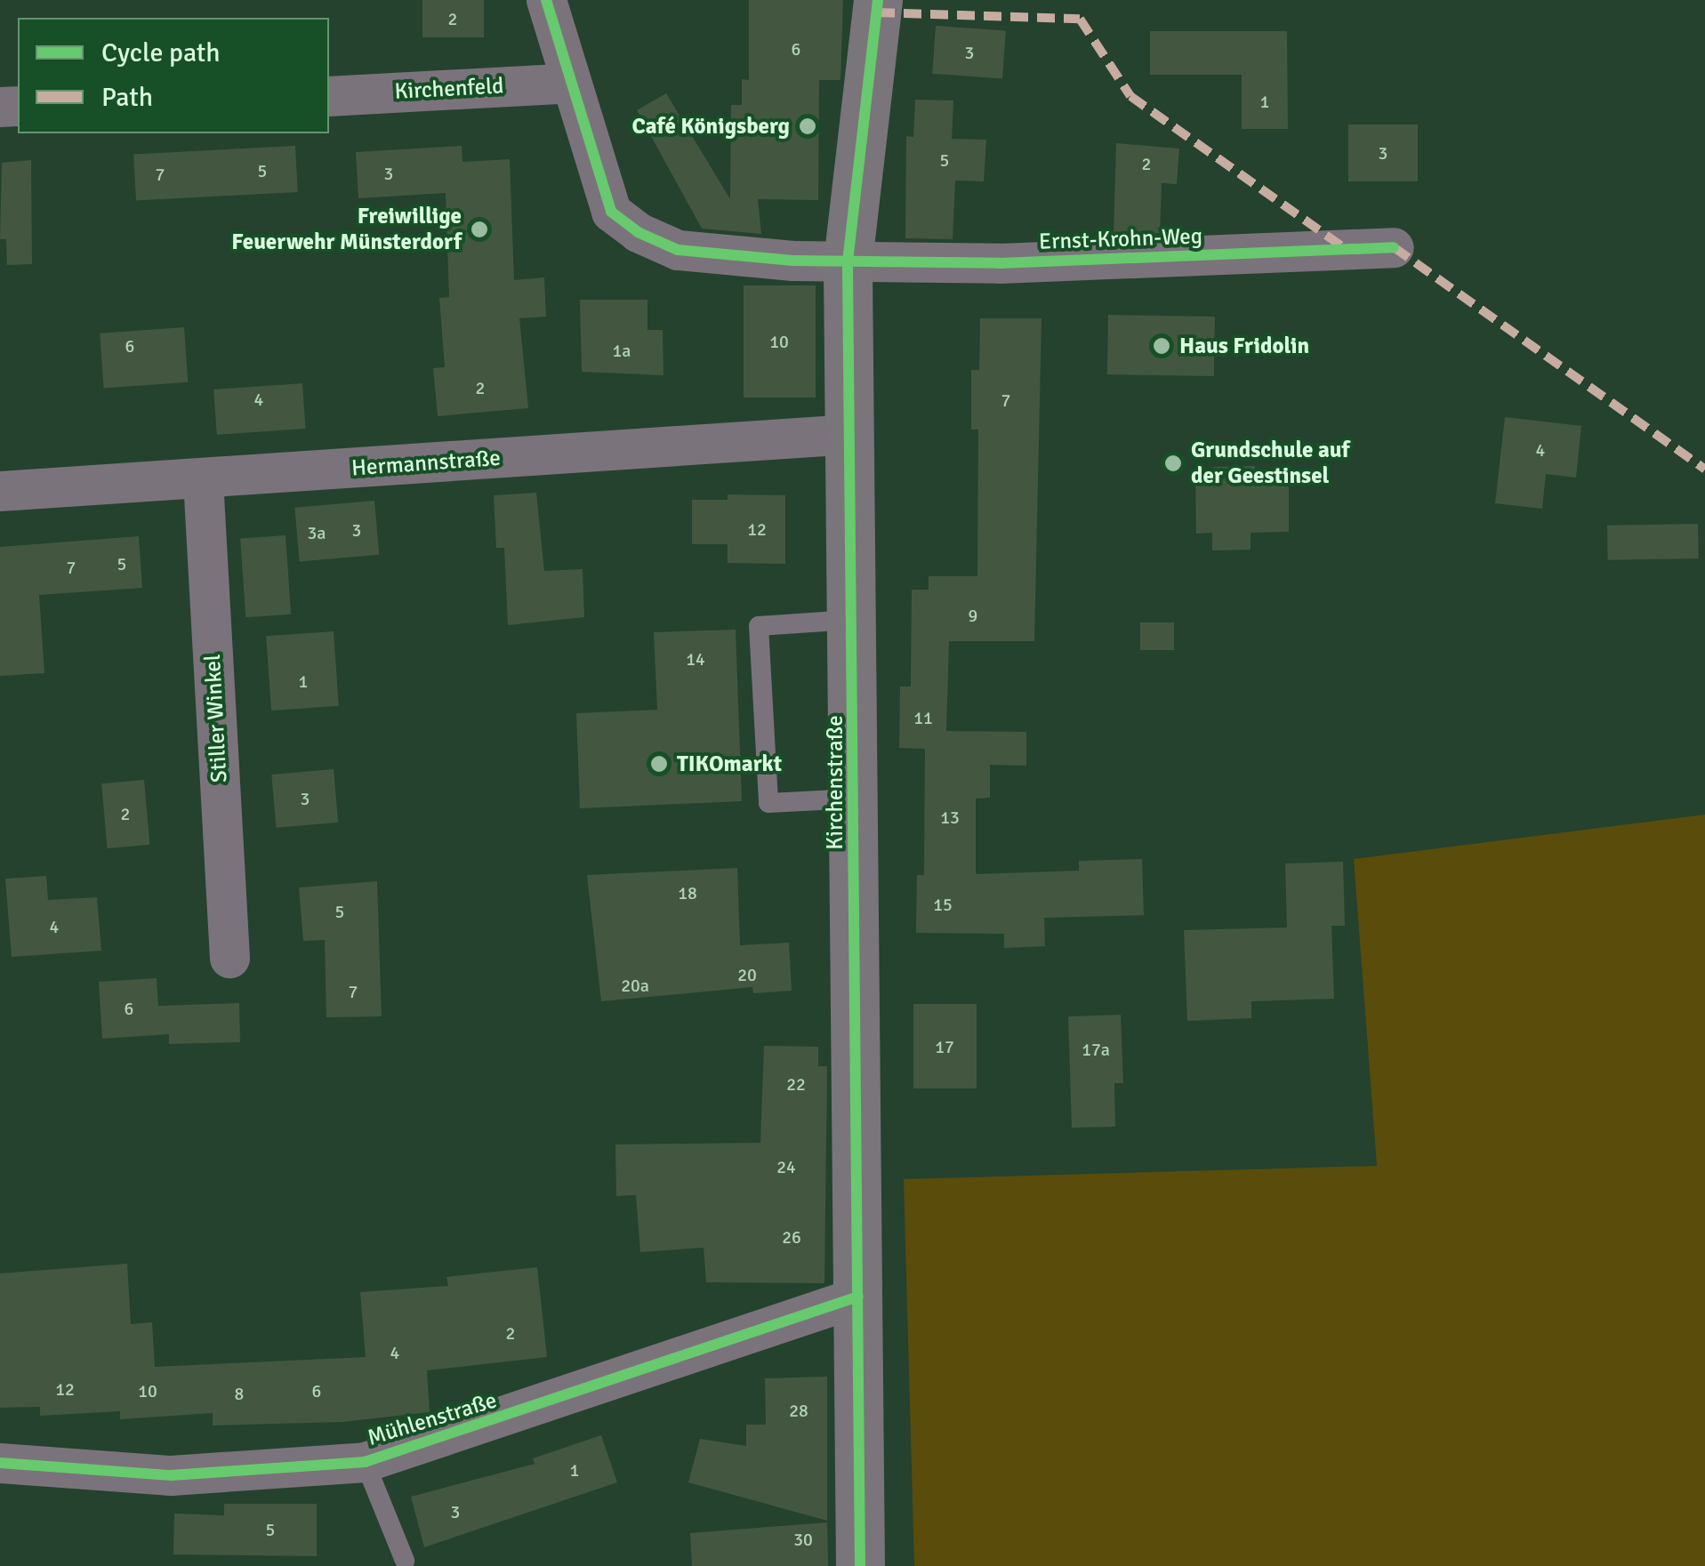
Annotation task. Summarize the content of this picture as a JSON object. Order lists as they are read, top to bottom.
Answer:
{
  "streets": {
    "street": [
      "Kirchenfeld",
      "Ernst-Krohn-Weg",
      "Hermannstraße",
      "Stiller Winkel",
      "Kirchenstraße",
      "Mühlenstraße"
    ]
  },
  "crossings": [
    ["Kirchenfeld", "Ernst-Krohn-Weg"],
    ["Ernst-Krohn-Weg", "Kirchenstraße"],
    ["Hermannstraße", "Stiller Winkel"],
    ["Hermannstraße", "Kirchenstraße"],
    ["Kirchenstraße", "Mühlenstraße"]
  ],
  "places": [
    "Café Königsberg",
    "Freiwillige Feuerwehr Münsterdorf",
    "Haus Fridolin",
    "Grundschule auf der Geestinsel",
    "TIKOmarkt"
  ],
  "house_numbers": [
    "2",
    "6",
    "3",
    "1",
    "3",
    "5",
    "2",
    "5",
    "3",
    "7",
    "10",
    "6",
    "1a",
    "2",
    "4",
    "7",
    "4",
    "12",
    "3",
    "3a",
    "5",
    "7",
    "9",
    "14",
    "1",
    "11",
    "3",
    "2",
    "13",
    "18",
    "15",
    "5",
    "4",
    "20",
    "20a",
    "7",
    "6",
    "17",
    "17a",
    "22",
    "24",
    "26",
    "2",
    "4",
    "12",
    "10",
    "6",
    "8",
    "28",
    "1",
    "3",
    "5",
    "30"
  ],
  "legend": ["Cycle path", "Path"]
}
